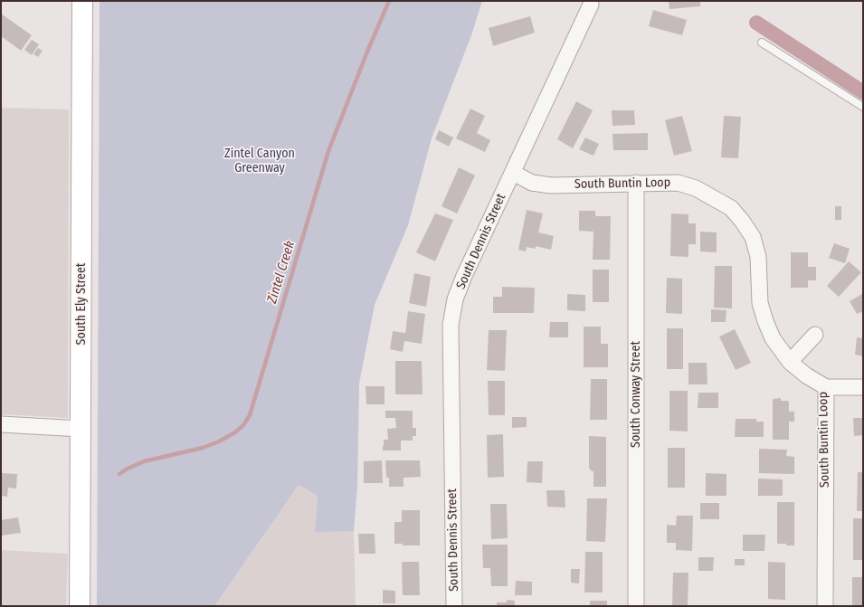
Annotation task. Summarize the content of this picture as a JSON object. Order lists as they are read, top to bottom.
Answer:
{
  "streets": {
    "street": [
      "South Buntin Loop",
      "South Dennis Street",
      "South Ely Street",
      "South Conway Street"
    ]
  },
  "crossings": [
    ["South Buntin Loop", "South Dennis Street"],
    ["South Buntin Loop", "South Conway Street"]
  ],
  "water": ["Zintel Creek"],
  "parks": ["Zintel Canyon Greenway"]
}
